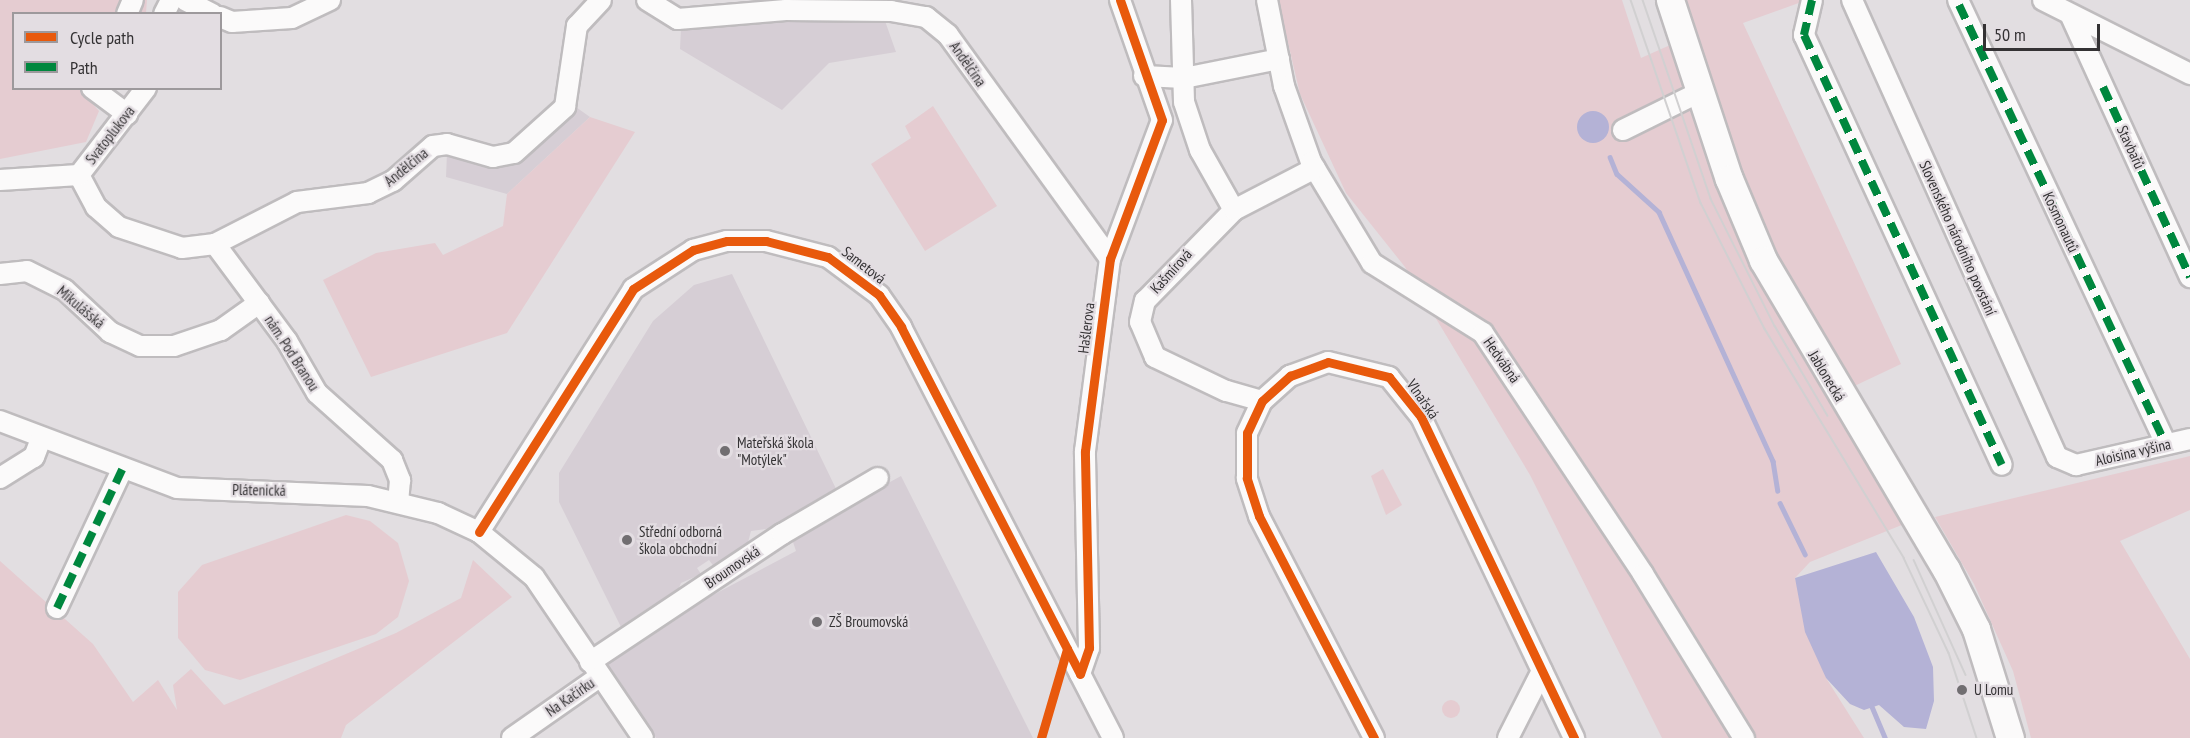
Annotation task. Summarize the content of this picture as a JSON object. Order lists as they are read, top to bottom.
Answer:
{
  "streets": {
    "main road": ["Jablonecká"],
    "street": [
      "Andělčina",
      "Svatoplukova",
      "Stavbařů",
      "Kosmonautů",
      "Slovenského národního povstání",
      "Sametová",
      "Kašmírová",
      "Mikulášská",
      "Hašlerova",
      "nám. Pod Branou",
      "Hedvábná",
      "Vlnařská",
      "Aloisina výšina",
      "Plátenická",
      "Broumovská",
      "Na Kačírku"
    ]
  },
  "crossings": [
    ["Andělčina", "Svatoplukova"],
    ["Andělčina", "Hašlerova"],
    ["Andělčina", "nám. Pod Branou"],
    ["Kosmonautů", "Aloisina výšina"],
    ["Slovenského národního povstání", "Aloisina výšina"],
    ["Sametová", "Hašlerova"],
    ["Kašmírová", "Hedvábná"],
    ["Kašmírová", "Vlnařská"],
    ["Mikulášská", "nám. Pod Branou"],
    ["nám. Pod Branou", "Plátenická"],
    ["Broumovská", "Na Kačírku"]
  ],
  "places": [
    "Mateřská škola \"Motýlek\"",
    "Střední odborná škola obchodní",
    "ZŠ Broumovská",
    "U Lomu"
  ],
  "legend": ["Cycle path", "Path"],
  "scale_bar": "50 m"
}
